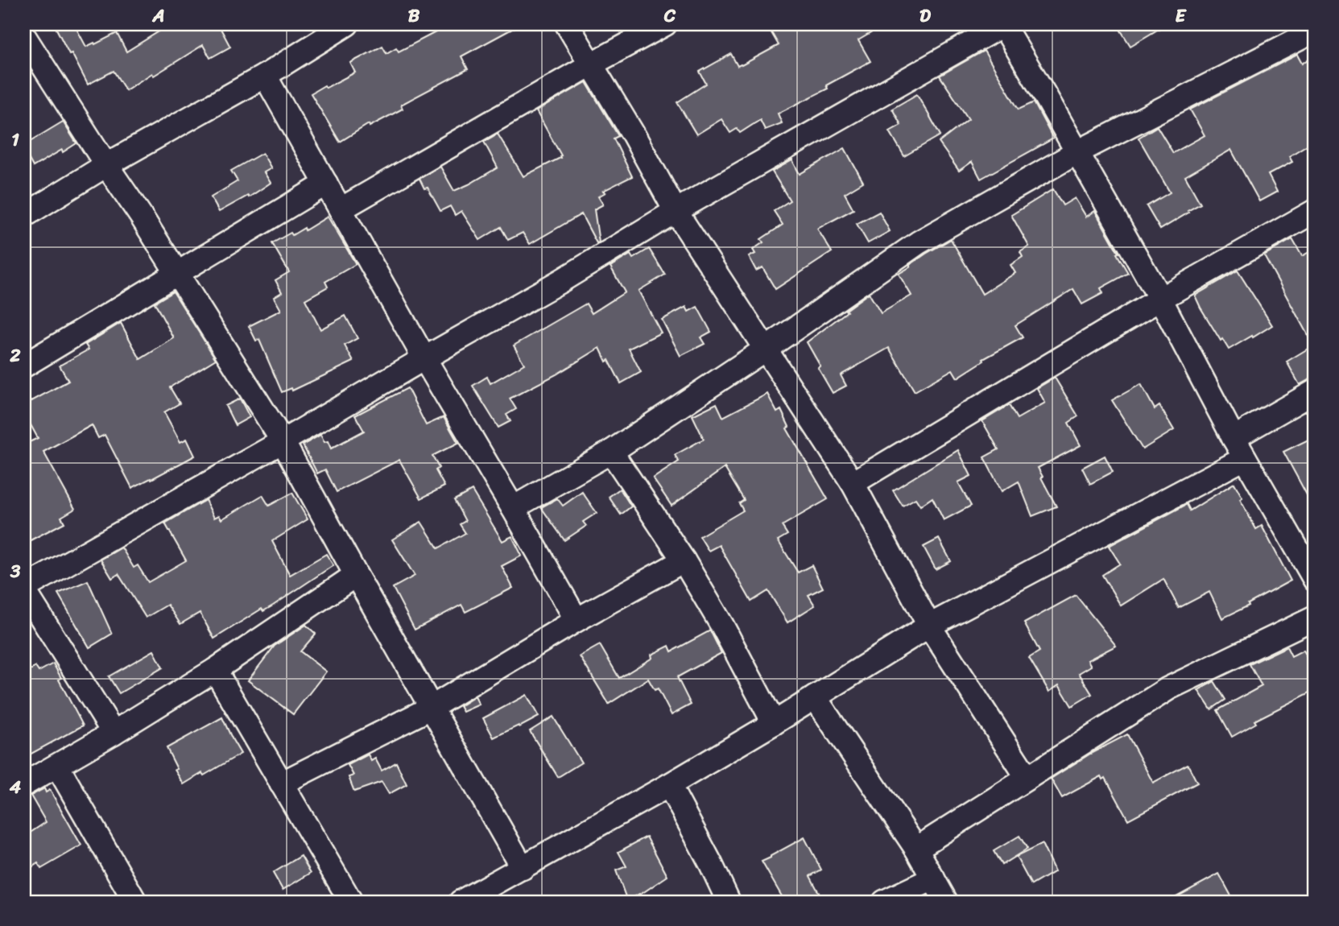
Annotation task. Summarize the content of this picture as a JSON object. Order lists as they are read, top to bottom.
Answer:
{
  "grid": {
    "columns": [
      "A",
      "B",
      "C",
      "D",
      "E"
    ],
    "rows": [
      "1",
      "2",
      "3",
      "4"
    ]
  }
}
